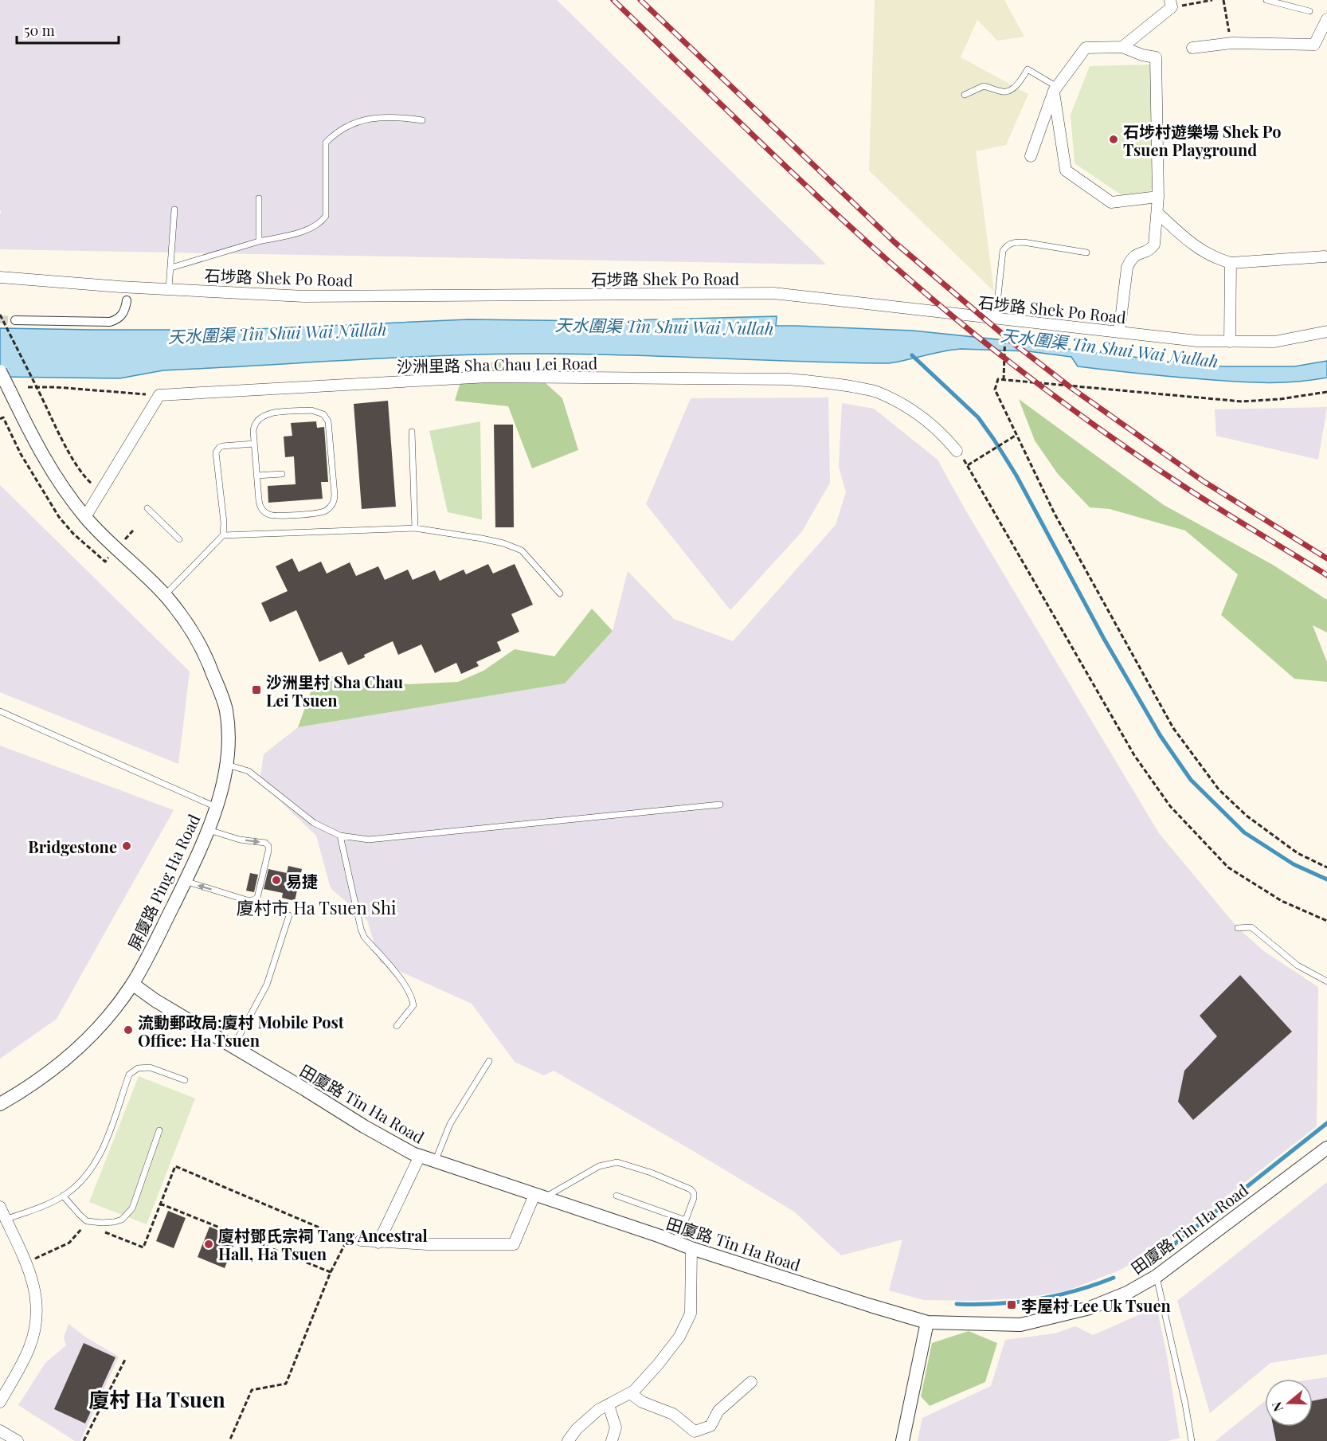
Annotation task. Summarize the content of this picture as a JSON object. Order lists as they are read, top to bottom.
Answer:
{
  "streets": {
    "street": [
      "石埗路 Shek Po Road",
      "沙洲里路 Sha Chau Lei Road",
      "屏廈路 Ping Ha Road",
      "田廈路 Tin Ha Road"
    ]
  },
  "crossings": [
    ["屏廈路 Ping Ha Road", "田廈路 Tin Ha Road"]
  ],
  "districts": ["廈村市 Ha Tsuen Shi", "廈村 Ha Tsuen"],
  "water": ["天水圍渠 Tin Shui Wai Nullah"],
  "places": {
    "other": [
      "石埗村遊樂場 Shek Po Tsuen Playground",
      "Bridgestone",
      "易捷",
      "流動郵政局:廈村 Mobile Post Office: Ha Tsuen",
      "廈村鄧氏宗祠 Tang Ancestral Hall, Ha Tsuen"
    ],
    "transit": ["沙洲里村 Sha Chau Lei Tsuen", "李屋村 Lee Uk Tsuen"]
  },
  "scale_bar": "50 m",
  "north": "left"
}
